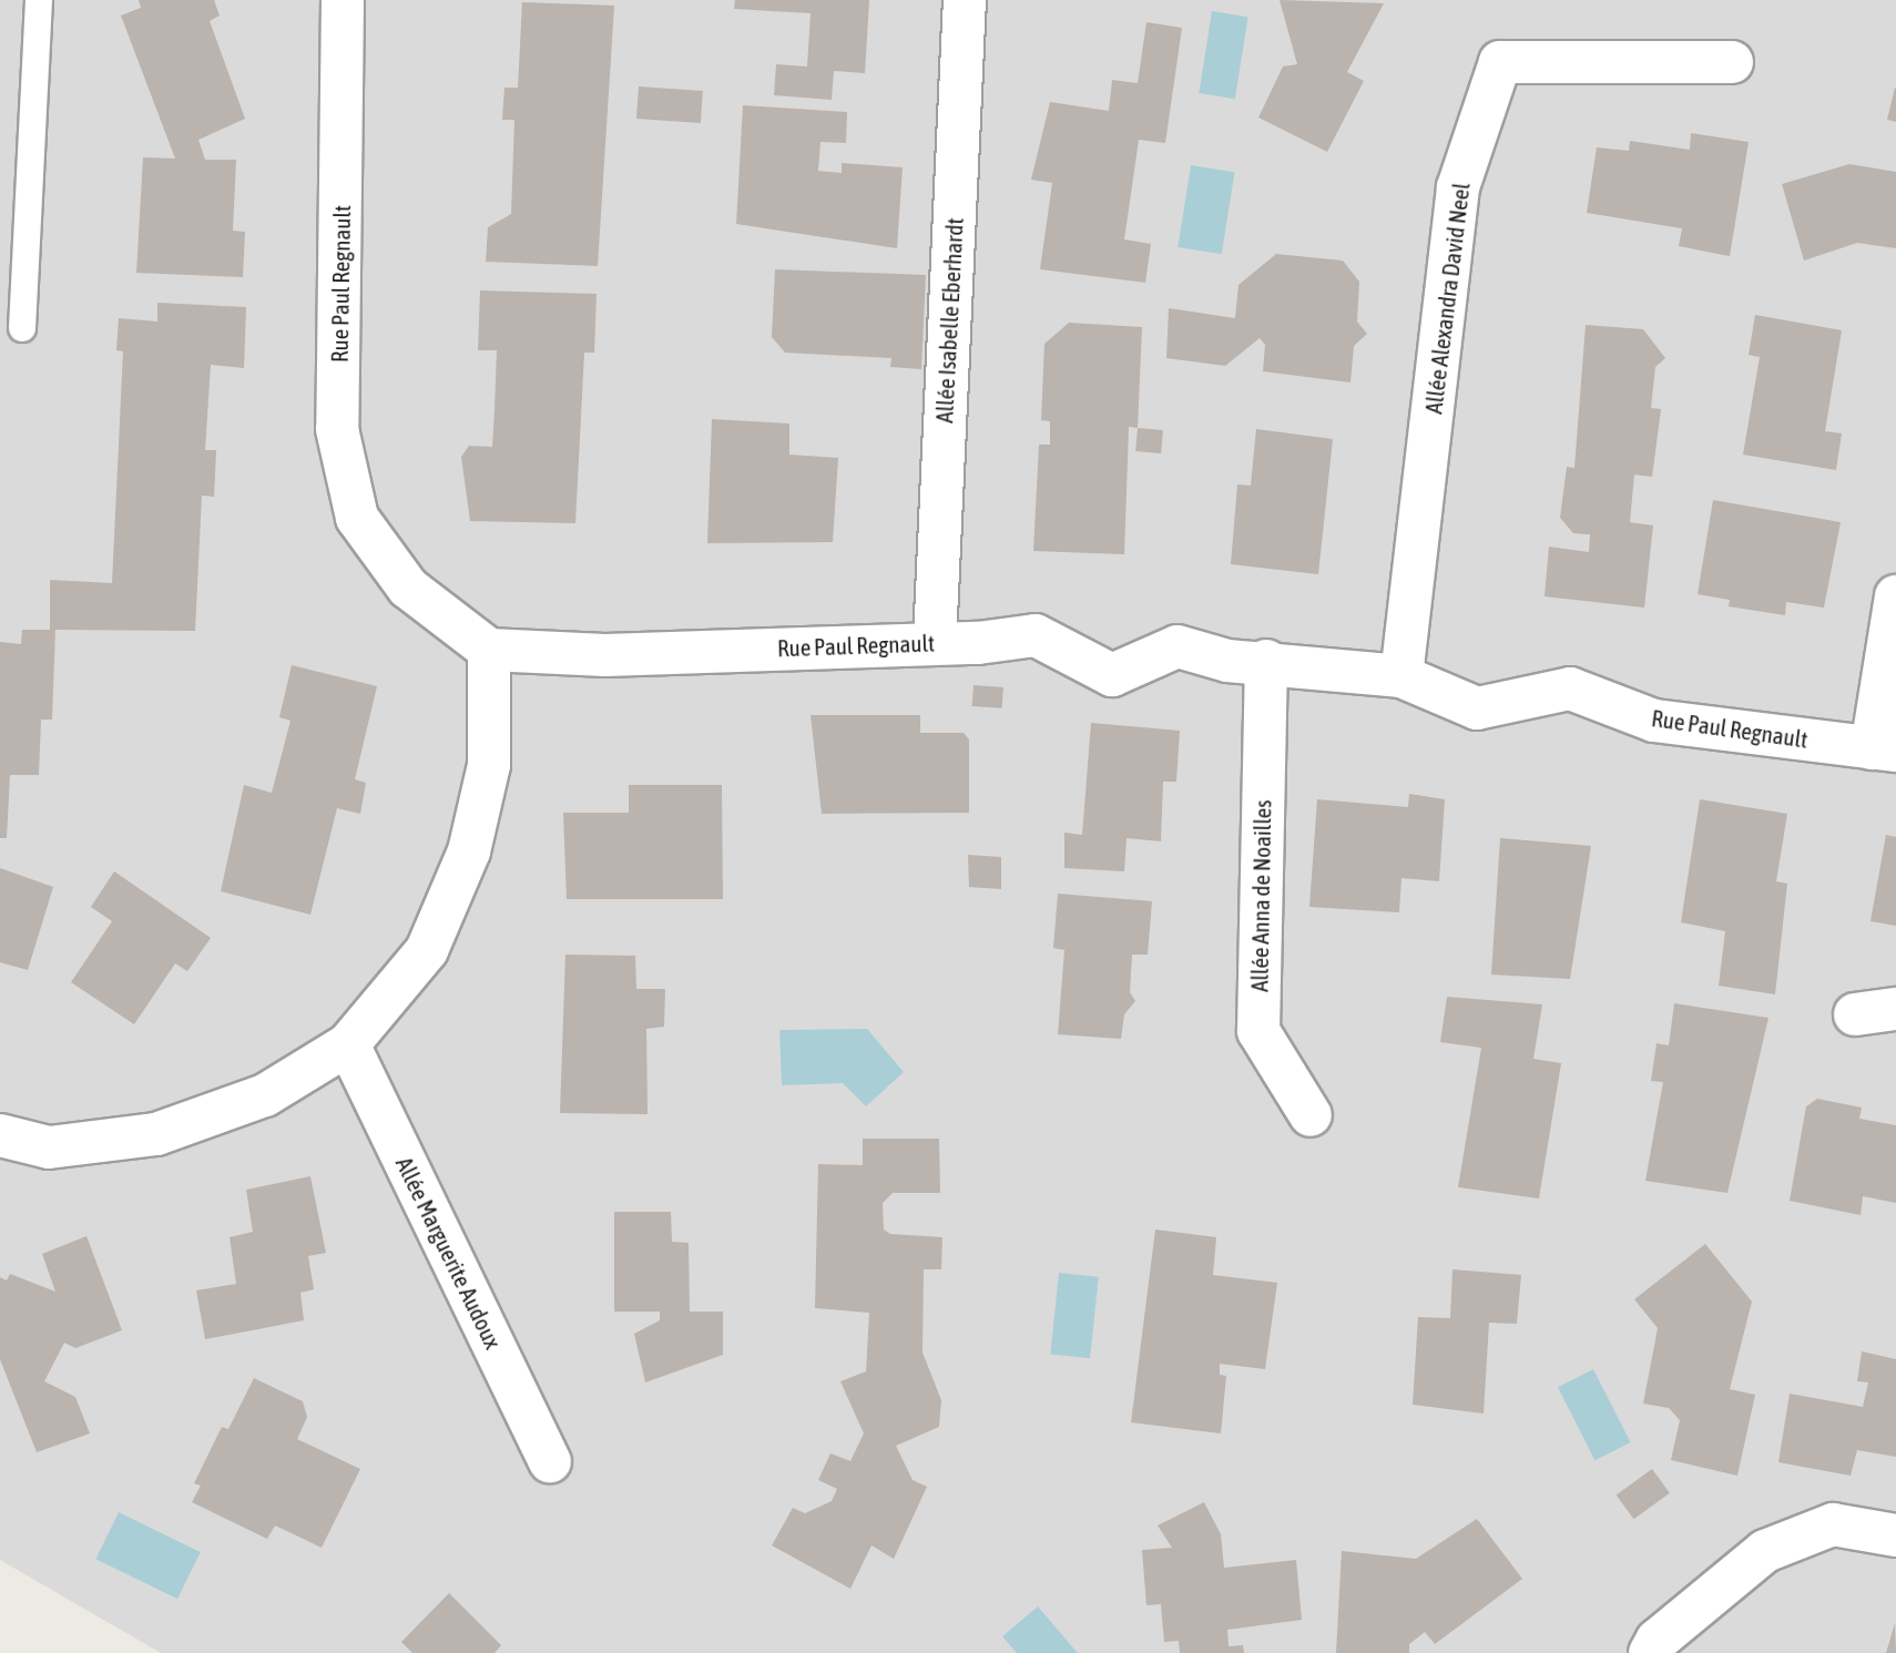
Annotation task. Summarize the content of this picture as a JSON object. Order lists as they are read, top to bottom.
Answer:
{
  "streets": {
    "street": [
      "Rue Paul Regnault",
      "Allée Alexandra David Neel",
      "Allée Isabelle Eberhardt",
      "Allée Anna de Noailles",
      "Allée Marguerite Audoux"
    ]
  },
  "crossings": [
    ["Rue Paul Regnault", "Allée Alexandra David Neel"],
    ["Rue Paul Regnault", "Allée Isabelle Eberhardt"],
    ["Rue Paul Regnault", "Allée Anna de Noailles"]
  ]
}
